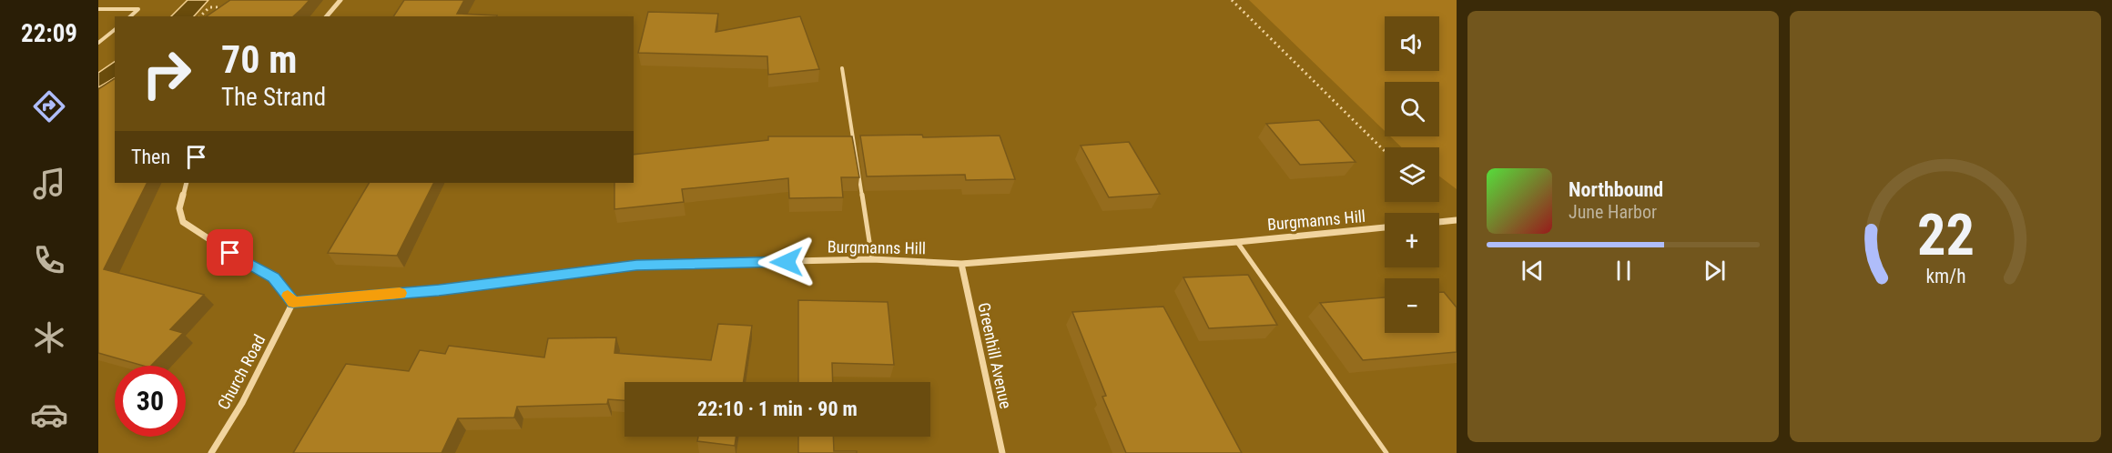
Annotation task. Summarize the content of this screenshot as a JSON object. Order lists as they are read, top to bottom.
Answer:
{
  "streets": {
    "street": ["Burgmanns Hill", "Greenhill Avenue", "Church Road"]
  },
  "crossings": [
    ["Burgmanns Hill", "Greenhill Avenue"],
    ["Burgmanns Hill", "Church Road"]
  ],
  "page": {
    "tabs": "22:09",
    "map_buttons": ["+", "−"],
    "turn": ["70 m", "The Strand"],
    "then": "Then",
    "song": ["Northbound", "June Harbor"],
    "limit": "30",
    "trip": "22:10 · 1 min · 90 m",
    "gauge": ["22", "km/h"]
  }
}
